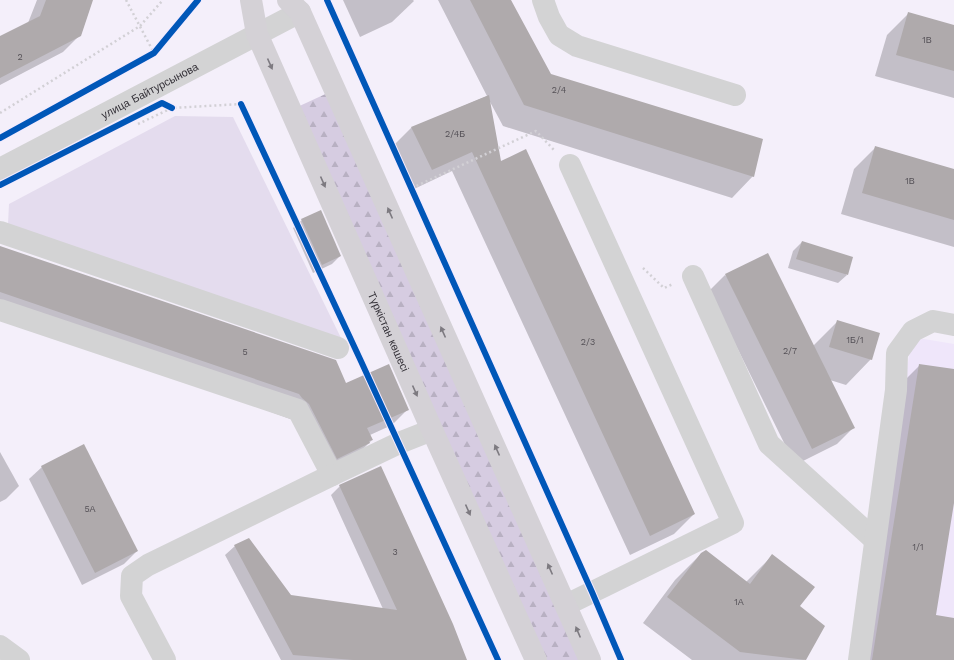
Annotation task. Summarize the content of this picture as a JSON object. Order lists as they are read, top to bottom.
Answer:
{
  "streets": {
    "main road": ["Түркістан көшесі"],
    "street": ["улица Байтурсынова"]
  },
  "crossings": [
    ["улица Байтурсынова", "Түркістан көшесі"]
  ],
  "house_numbers": [
    "1В",
    "2",
    "2/4",
    "2/4Б",
    "1В",
    "1Б/1",
    "2/3",
    "2/7",
    "5",
    "5А",
    "1/1",
    "3",
    "1А"
  ]
}
